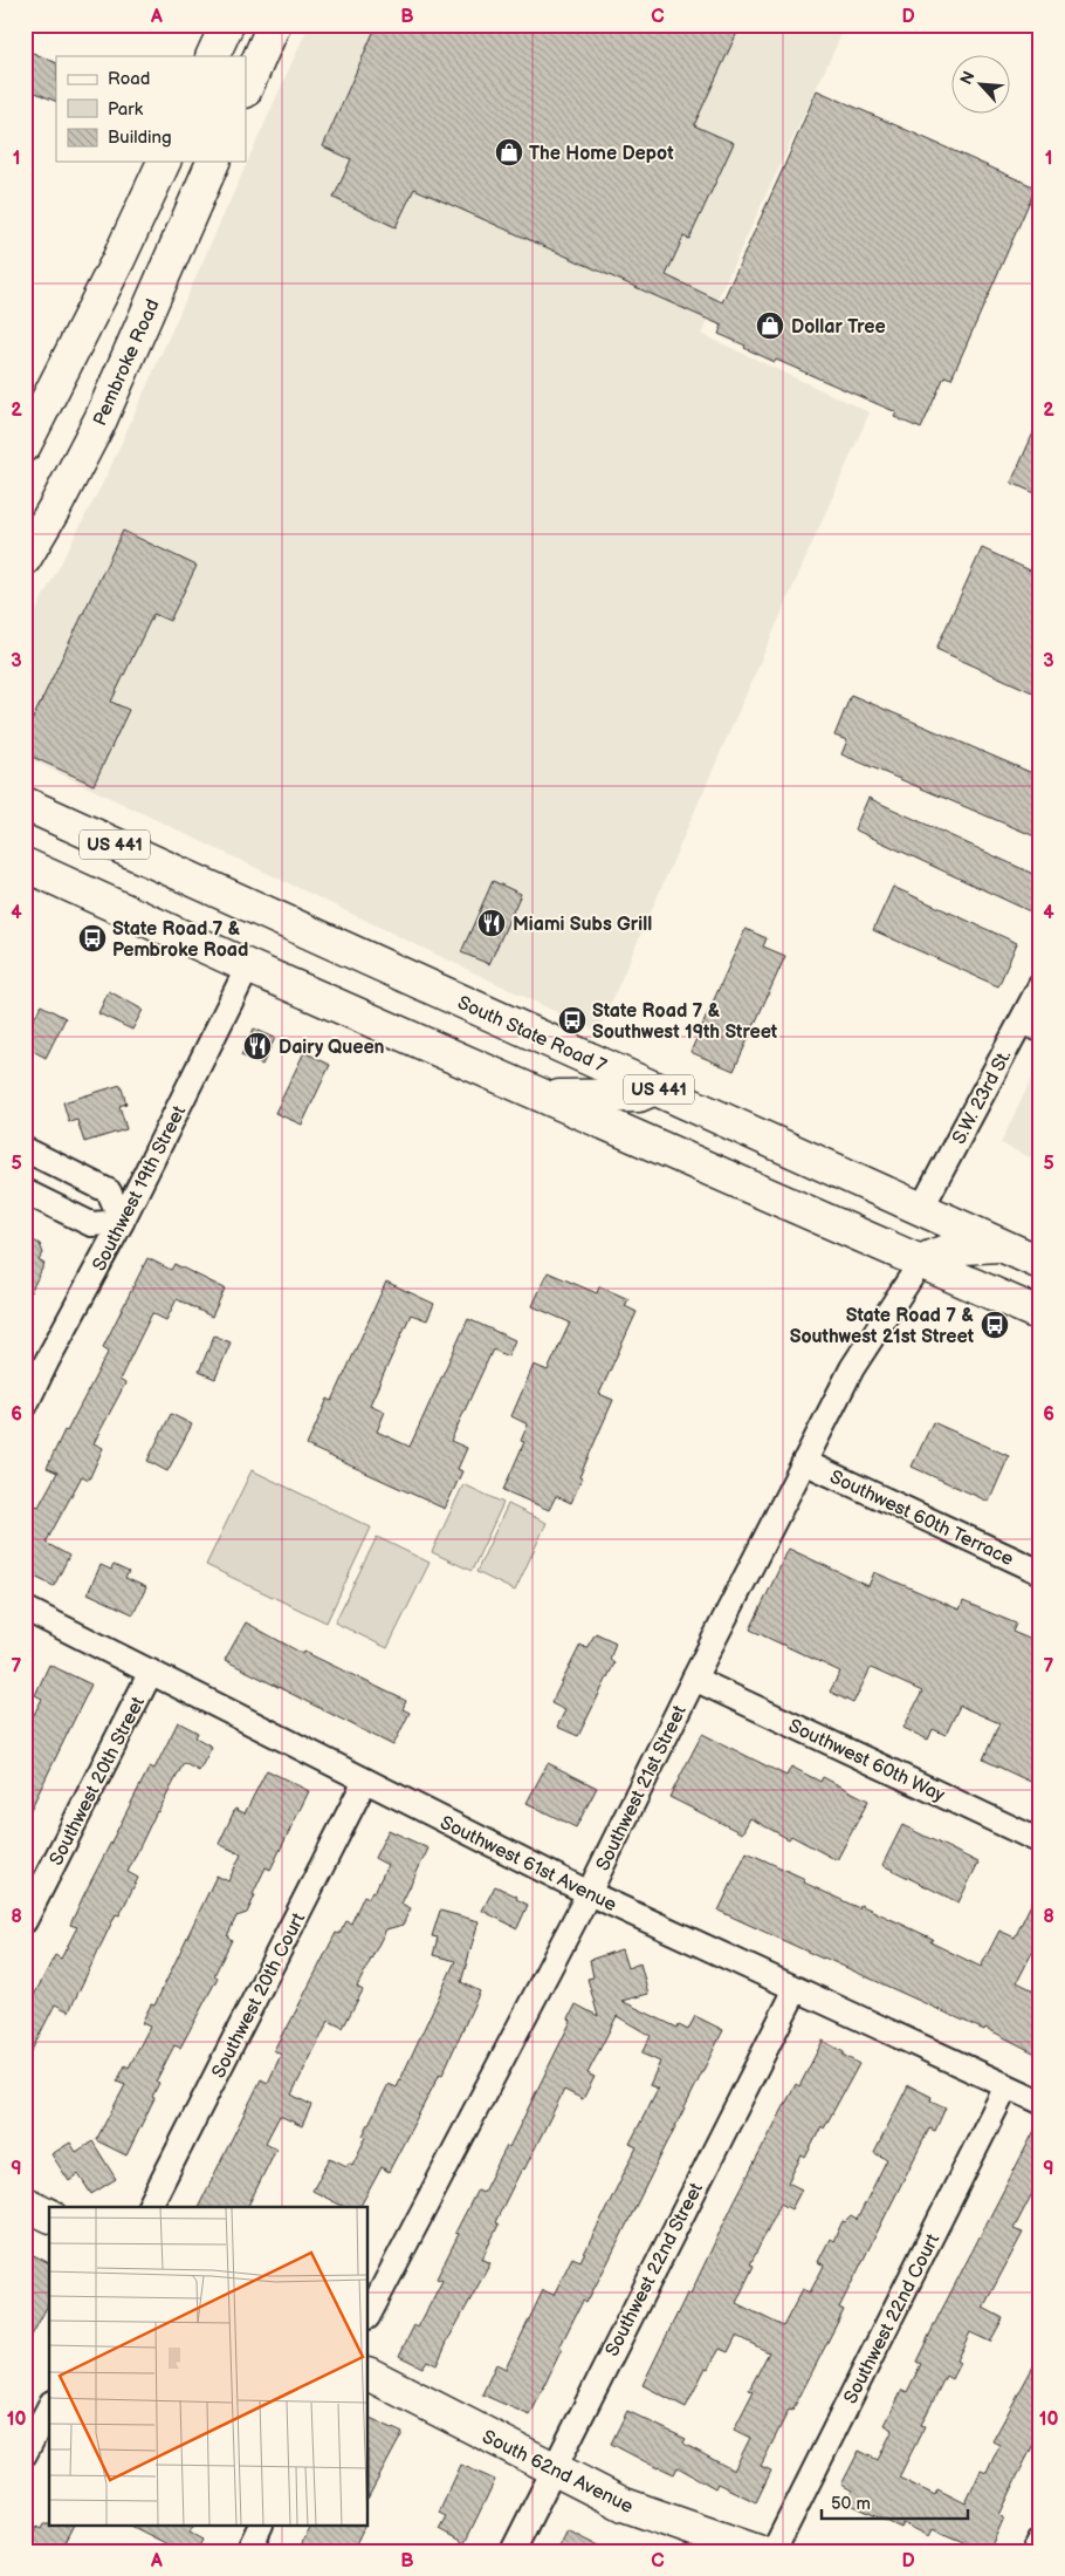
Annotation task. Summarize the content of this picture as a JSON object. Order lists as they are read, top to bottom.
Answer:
{
  "streets": {
    "main road": [
      "Pembroke Road",
      "US 441",
      "South State Road 7",
      "South 62nd Avenue"
    ],
    "street": [
      "S.W. 23rd St.",
      "Southwest 19th Street",
      "Southwest 60th Terrace",
      "Southwest 60th Way",
      "Southwest 20th Street",
      "Southwest 21st Street",
      "Southwest 61st Avenue",
      "Southwest 20th Court",
      "Southwest 22nd Street",
      "Southwest 22nd Court"
    ]
  },
  "crossings": [
    ["US 441", "Southwest 19th Street"],
    ["US 441", "Southwest 21st Street"],
    ["South State Road 7", "S.W. 23rd St."],
    ["Southwest 60th Terrace", "Southwest 21st Street"],
    ["Southwest 60th Way", "Southwest 21st Street"],
    ["Southwest 20th Street", "Southwest 61st Avenue"],
    ["Southwest 21st Street", "Southwest 61st Avenue"],
    ["Southwest 61st Avenue", "Southwest 20th Court"],
    ["Southwest 61st Avenue", "Southwest 22nd Street"],
    ["Southwest 61st Avenue", "Southwest 22nd Court"],
    ["Southwest 22nd Street", "South 62nd Avenue"]
  ],
  "places": {
    "shop": ["The Home Depot", "Dollar Tree"],
    "restaurant": ["Miami Subs Grill", "Dairy Queen"],
    "bus stop": ["State Road 7 & Pembroke Road", "State Road 7 & Southwest 19th Street", "State Road 7 & Southwest 21st Street"]
  },
  "legend": ["Road", "Park", "Building"],
  "scale_bar": "50 m",
  "north": "top left",
  "grid": {
    "columns": [
      "A",
      "B",
      "C",
      "D"
    ],
    "rows": [
      "1",
      "2",
      "3",
      "4",
      "5",
      "6",
      "7",
      "8",
      "9",
      "10"
    ]
  }
}
